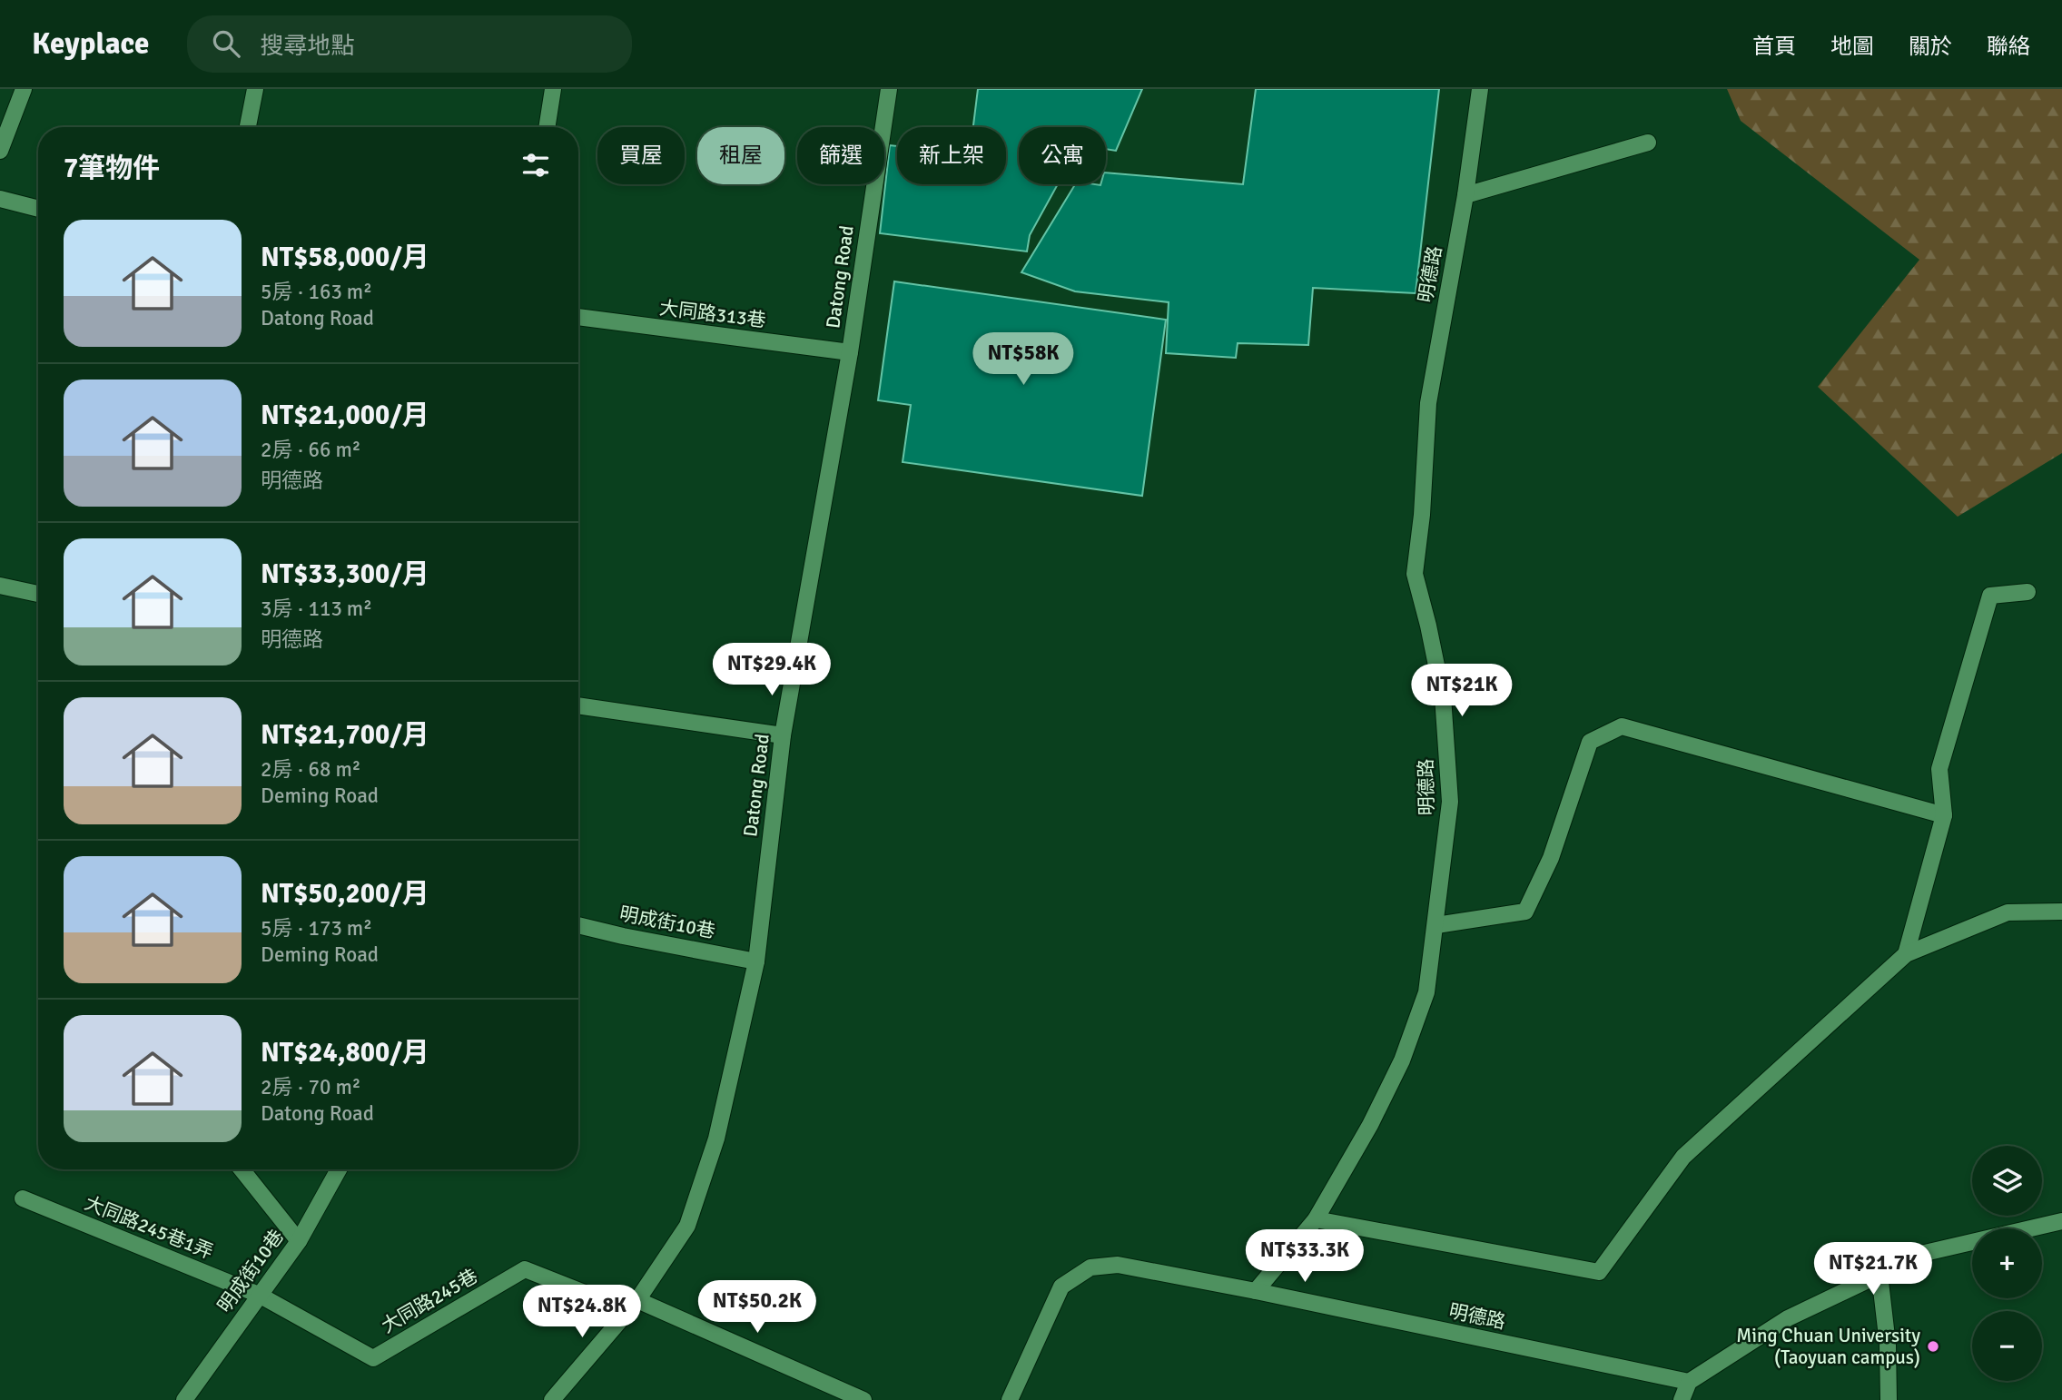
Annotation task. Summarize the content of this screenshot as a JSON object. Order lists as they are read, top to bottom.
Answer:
{
  "streets": {
    "street": [
      "明德路",
      "Datong Road",
      "大同路313巷",
      "明成街10巷",
      "大同路245巷1弄",
      "大同路245巷"
    ]
  },
  "crossings": [
    ["Datong Road", "大同路313巷"],
    ["Datong Road", "明成街10巷"],
    ["Datong Road", "大同路245巷"],
    ["明成街10巷", "大同路245巷1弄"],
    ["明成街10巷", "大同路245巷"],
    ["大同路245巷1弄", "大同路245巷"]
  ],
  "places": ["Ming Chuan University (Taoyuan campus)"],
  "page": {
    "header": "Keyplace",
    "search": "搜尋地點",
    "nav": [
      "首頁",
      "地圖",
      "關於",
      "聯絡"
    ],
    "chip": [
      "買屋",
      "租屋",
      "篩選",
      "新上架",
      "公寓"
    ],
    "heading": "7筆物件",
    "list": [
      {
        "name": "NT$58,000/月",
        "note": "5房 · 163 m² · Datong Road"
      },
      {
        "name": "NT$21,000/月",
        "note": "2房 · 66 m² · 明德路"
      },
      {
        "name": "NT$33,300/月",
        "note": "3房 · 113 m² · 明德路"
      },
      {
        "name": "NT$21,700/月",
        "note": "2房 · 68 m² · Deming Road"
      },
      {
        "name": "NT$50,200/月",
        "note": "5房 · 173 m² · Deming Road"
      },
      {
        "name": "NT$24,800/月",
        "note": "2房 · 70 m² · Datong Road"
      }
    ],
    "price": [
      "NT$58K",
      "NT$29.4K",
      "NT$21K",
      "NT$33.3K",
      "NT$21.7K",
      "NT$50.2K",
      "NT$24.8K"
    ],
    "map_buttons": ["+", "−"]
  }
}
